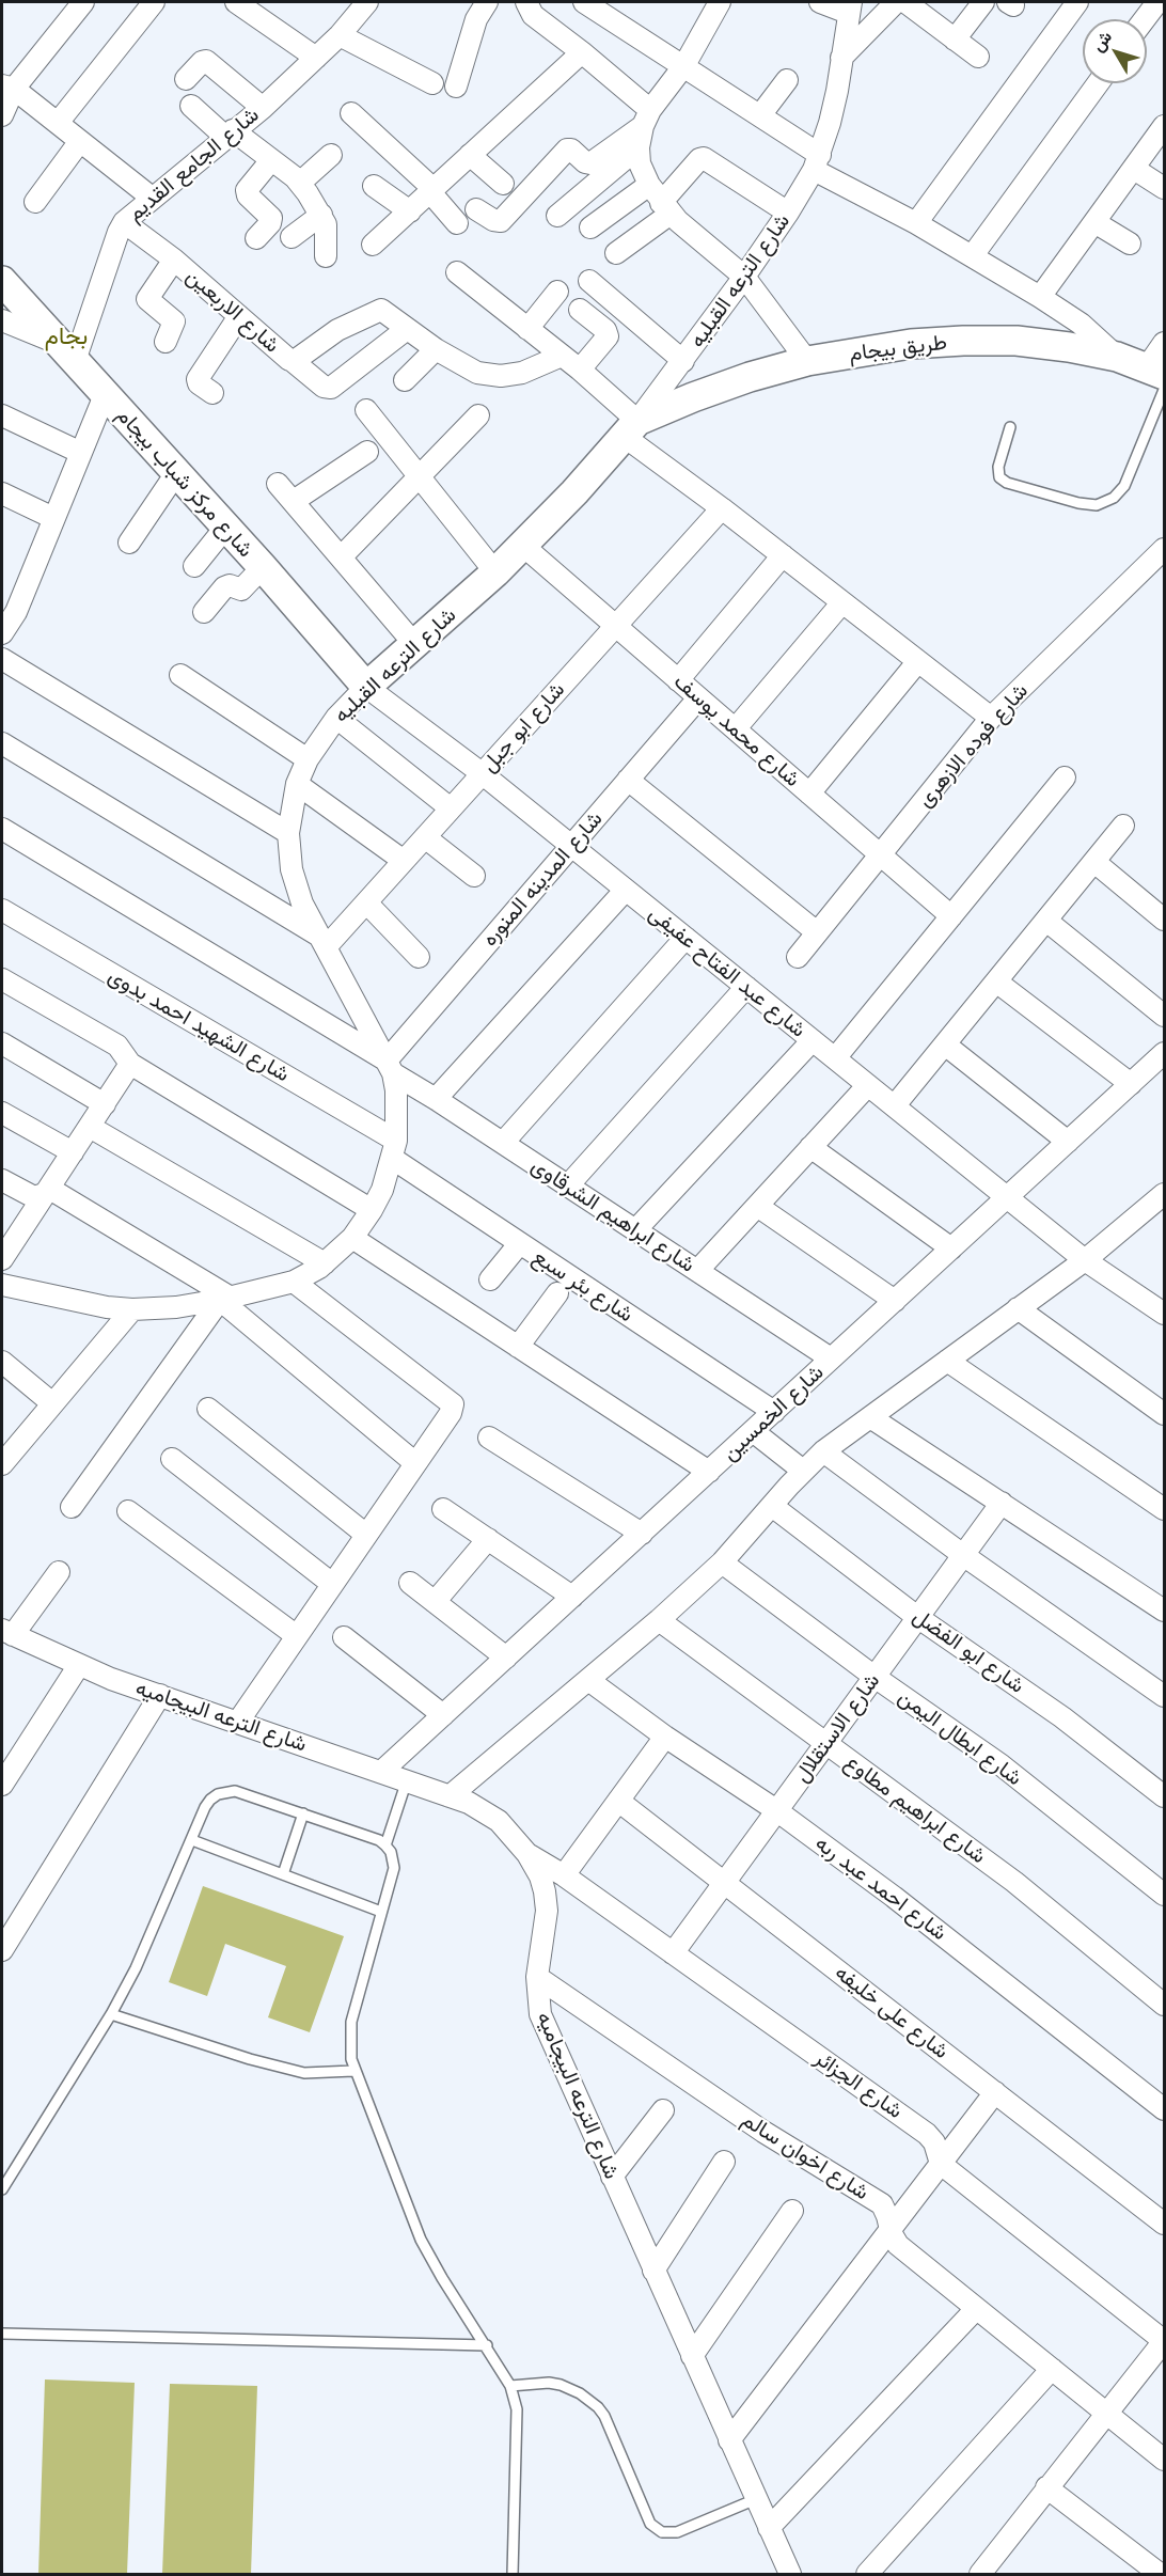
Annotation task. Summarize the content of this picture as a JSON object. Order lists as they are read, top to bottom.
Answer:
{
  "streets": {
    "main road": ["شارع الترعه القبليه", "طريق بيجام", "شارع مركز شباب بيجام"],
    "street": [
      "شارع الجامع القديم",
      "شارع الاربعين",
      "شارع ابو جبل",
      "شارع محمد يوسف",
      "شارع فوده الازهرى",
      "شارع المدينه المنوره",
      "شارع عبد الفتاح عفيفى",
      "شارع الشهيد احمد بدوى",
      "شارع ابراهيم الشرقاوى",
      "شارع بئر سبع",
      "شارع الخمسين",
      "شارع ابو الفضل",
      "شارع الترعه البيجاميه",
      "شارع الاستقلال",
      "شارع ابطال اليمن",
      "شارع ابراهيم مطاوع",
      "شارع احمد عبد ربه",
      "شارع على خليفه",
      "شارع الجزائر",
      "شارع اخوان سالم"
    ]
  },
  "crossings": [
    ["شارع الجامع القديم", "شارع الاربعين"],
    ["شارع الجامع القديم", "شارع مركز شباب بيجام"],
    ["شارع الترعه القبليه", "طريق بيجام"],
    ["شارع الترعه القبليه", "شارع مركز شباب بيجام"],
    ["شارع الترعه القبليه", "شارع ابو جبل"],
    ["شارع الترعه القبليه", "شارع محمد يوسف"],
    ["شارع الترعه القبليه", "شارع المدينه المنوره"],
    ["شارع الترعه القبليه", "شارع عبد الفتاح عفيفى"],
    ["شارع الترعه القبليه", "شارع الشهيد احمد بدوى"],
    ["شارع الترعه القبليه", "شارع ابراهيم الشرقاوى"],
    ["شارع الترعه القبليه", "شارع بئر سبع"],
    ["شارع مركز شباب بيجام", "شارع عبد الفتاح عفيفى"],
    ["شارع ابو جبل", "شارع محمد يوسف"],
    ["شارع ابو جبل", "شارع عبد الفتاح عفيفى"],
    ["شارع محمد يوسف", "شارع فوده الازهرى"],
    ["شارع محمد يوسف", "شارع المدينه المنوره"],
    ["شارع المدينه المنوره", "شارع عبد الفتاح عفيفى"],
    ["شارع المدينه المنوره", "شارع ابراهيم الشرقاوى"],
    ["شارع عبد الفتاح عفيفى", "شارع الخمسين"],
    ["شارع الشهيد احمد بدوى", "شارع بئر سبع"],
    ["شارع ابراهيم الشرقاوى", "شارع الخمسين"],
    ["شارع بئر سبع", "شارع الخمسين"],
    ["شارع الخمسين", "شارع الترعه البيجاميه"],
    ["شارع ابو الفضل", "شارع الاستقلال"],
    ["شارع الترعه البيجاميه", "شارع الجزائر"],
    ["شارع الترعه البيجاميه", "شارع اخوان سالم"],
    ["شارع الاستقلال", "شارع ابطال اليمن"],
    ["شارع الاستقلال", "شارع ابراهيم مطاوع"],
    ["شارع الاستقلال", "شارع احمد عبد ربه"],
    ["شارع الاستقلال", "شارع على خليفه"],
    ["شارع الاستقلال", "شارع الجزائر"]
  ],
  "districts": ["بجام"],
  "north": "top left"
}
